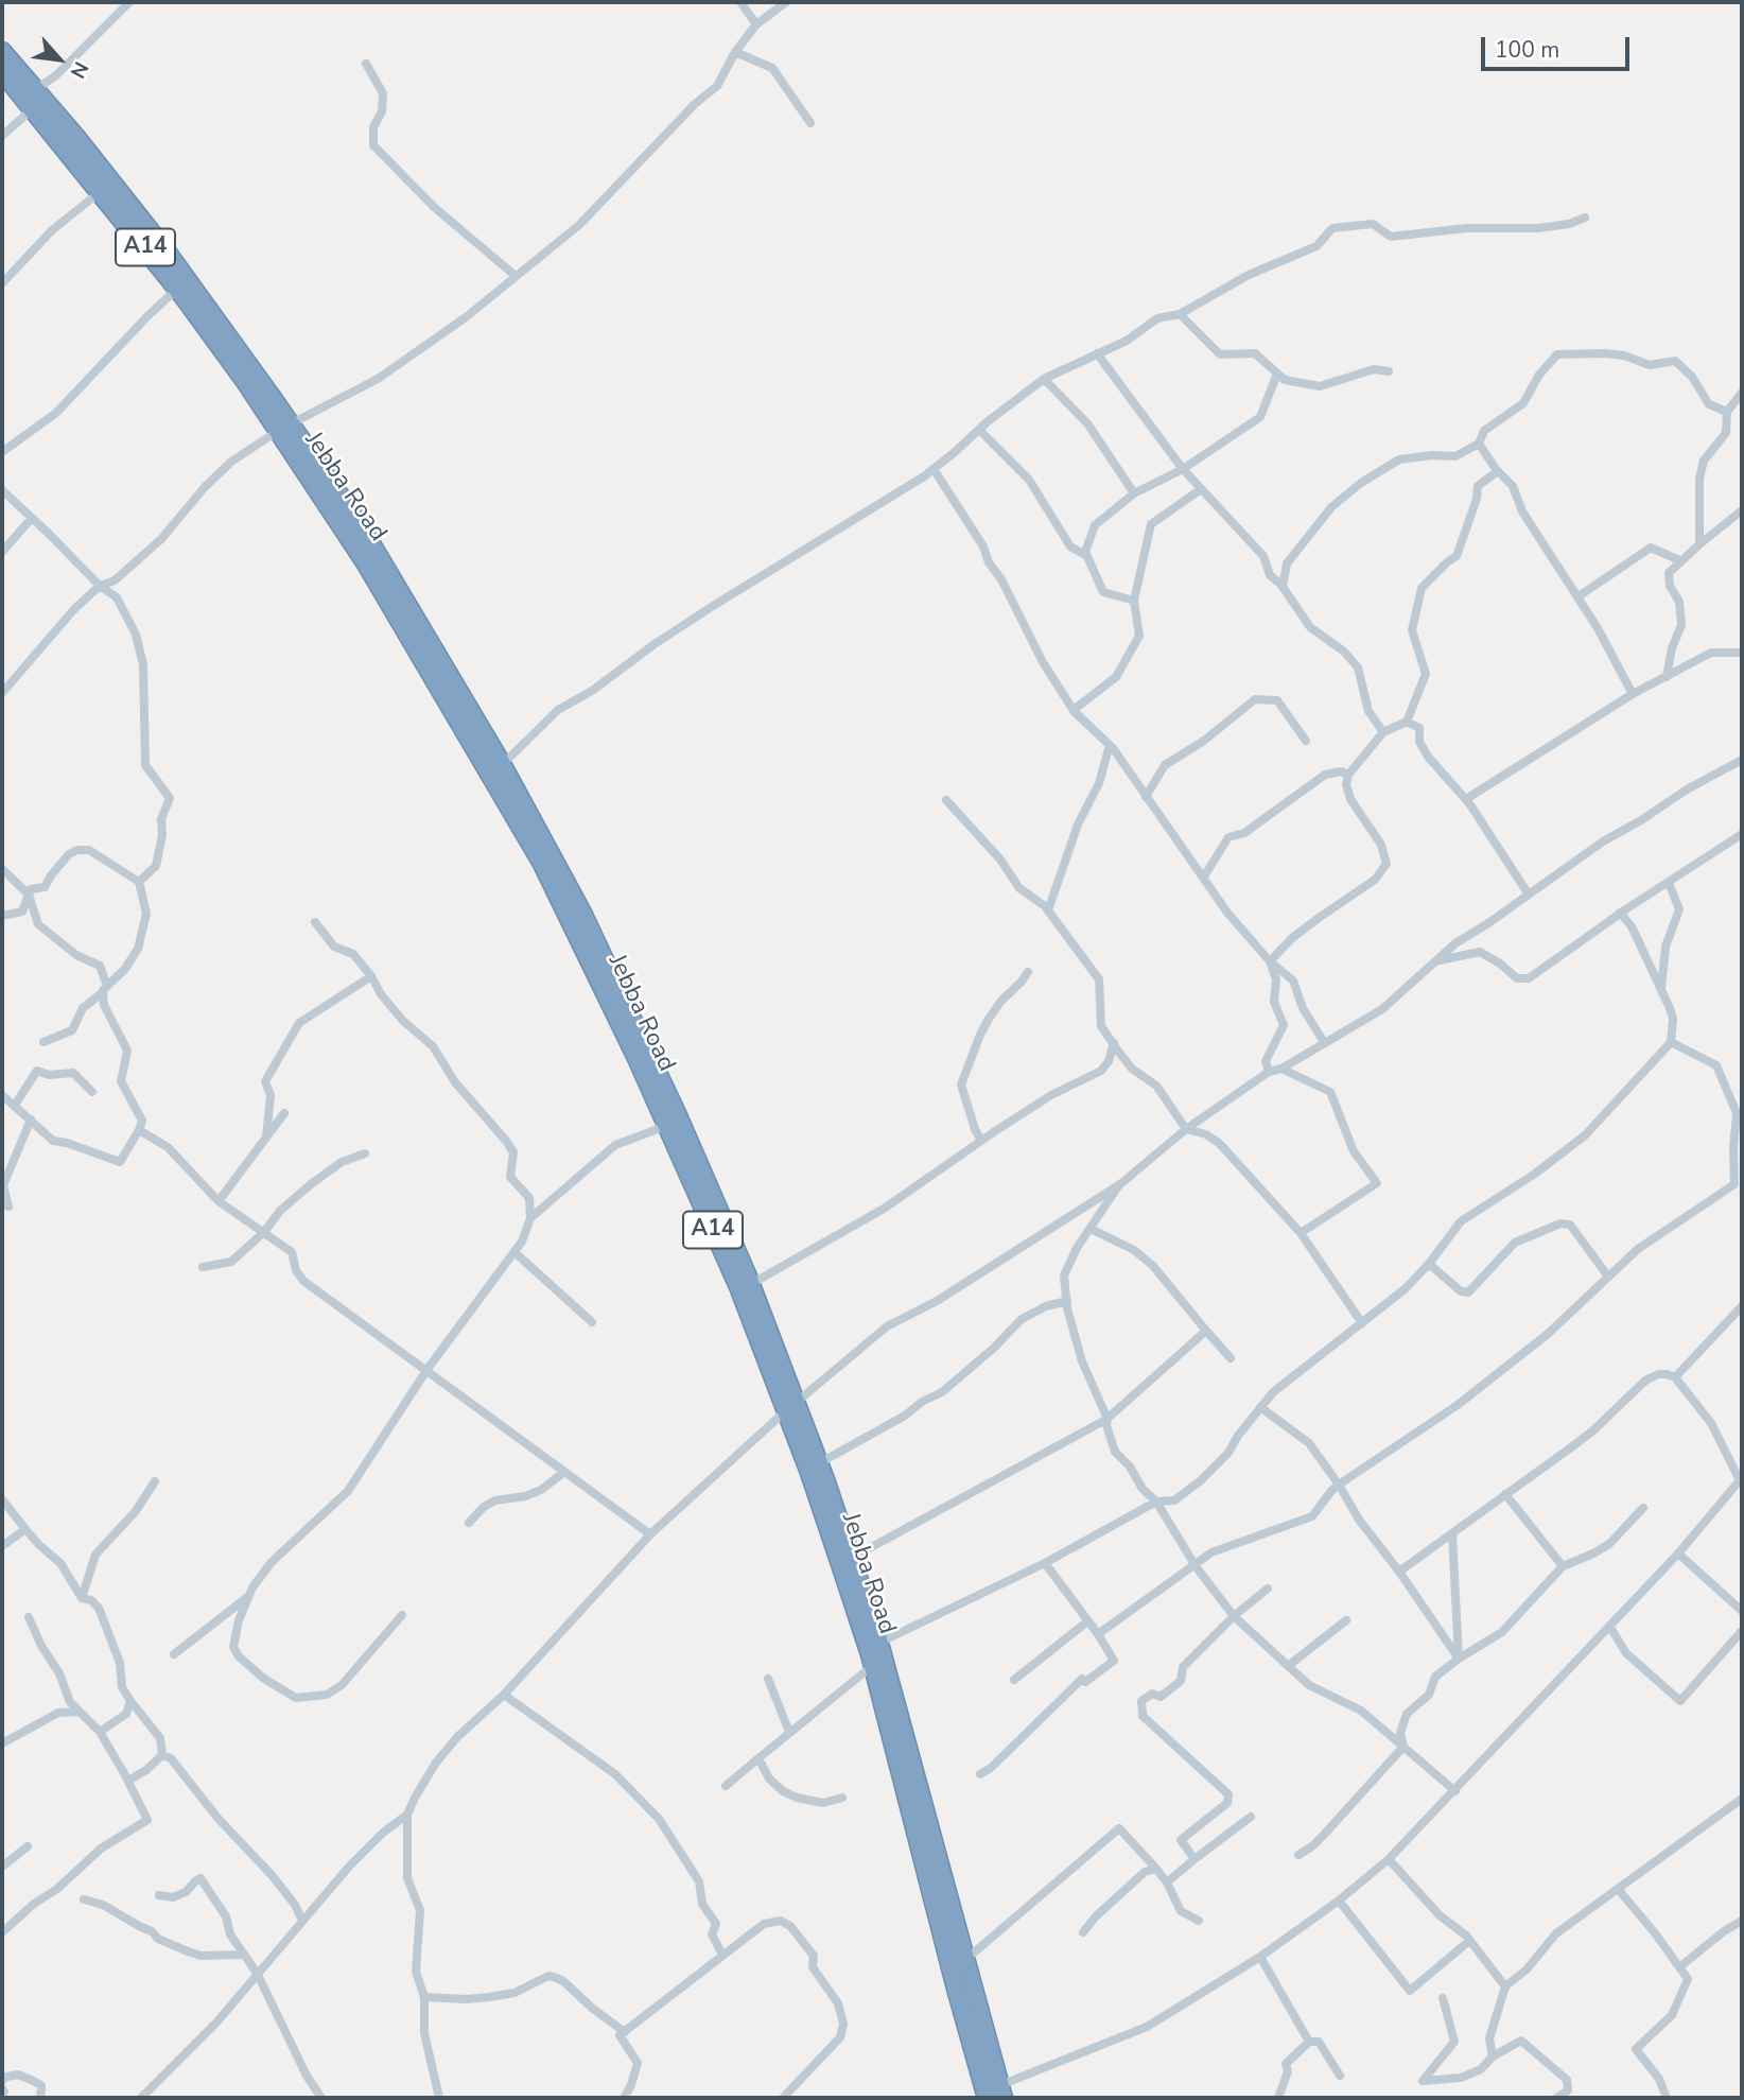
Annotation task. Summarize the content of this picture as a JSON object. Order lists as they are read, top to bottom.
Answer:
{
  "streets": {
    "highway": ["A14", "Jebba Road"]
  },
  "scale_bar": "100 m",
  "north": "bottom right"
}
